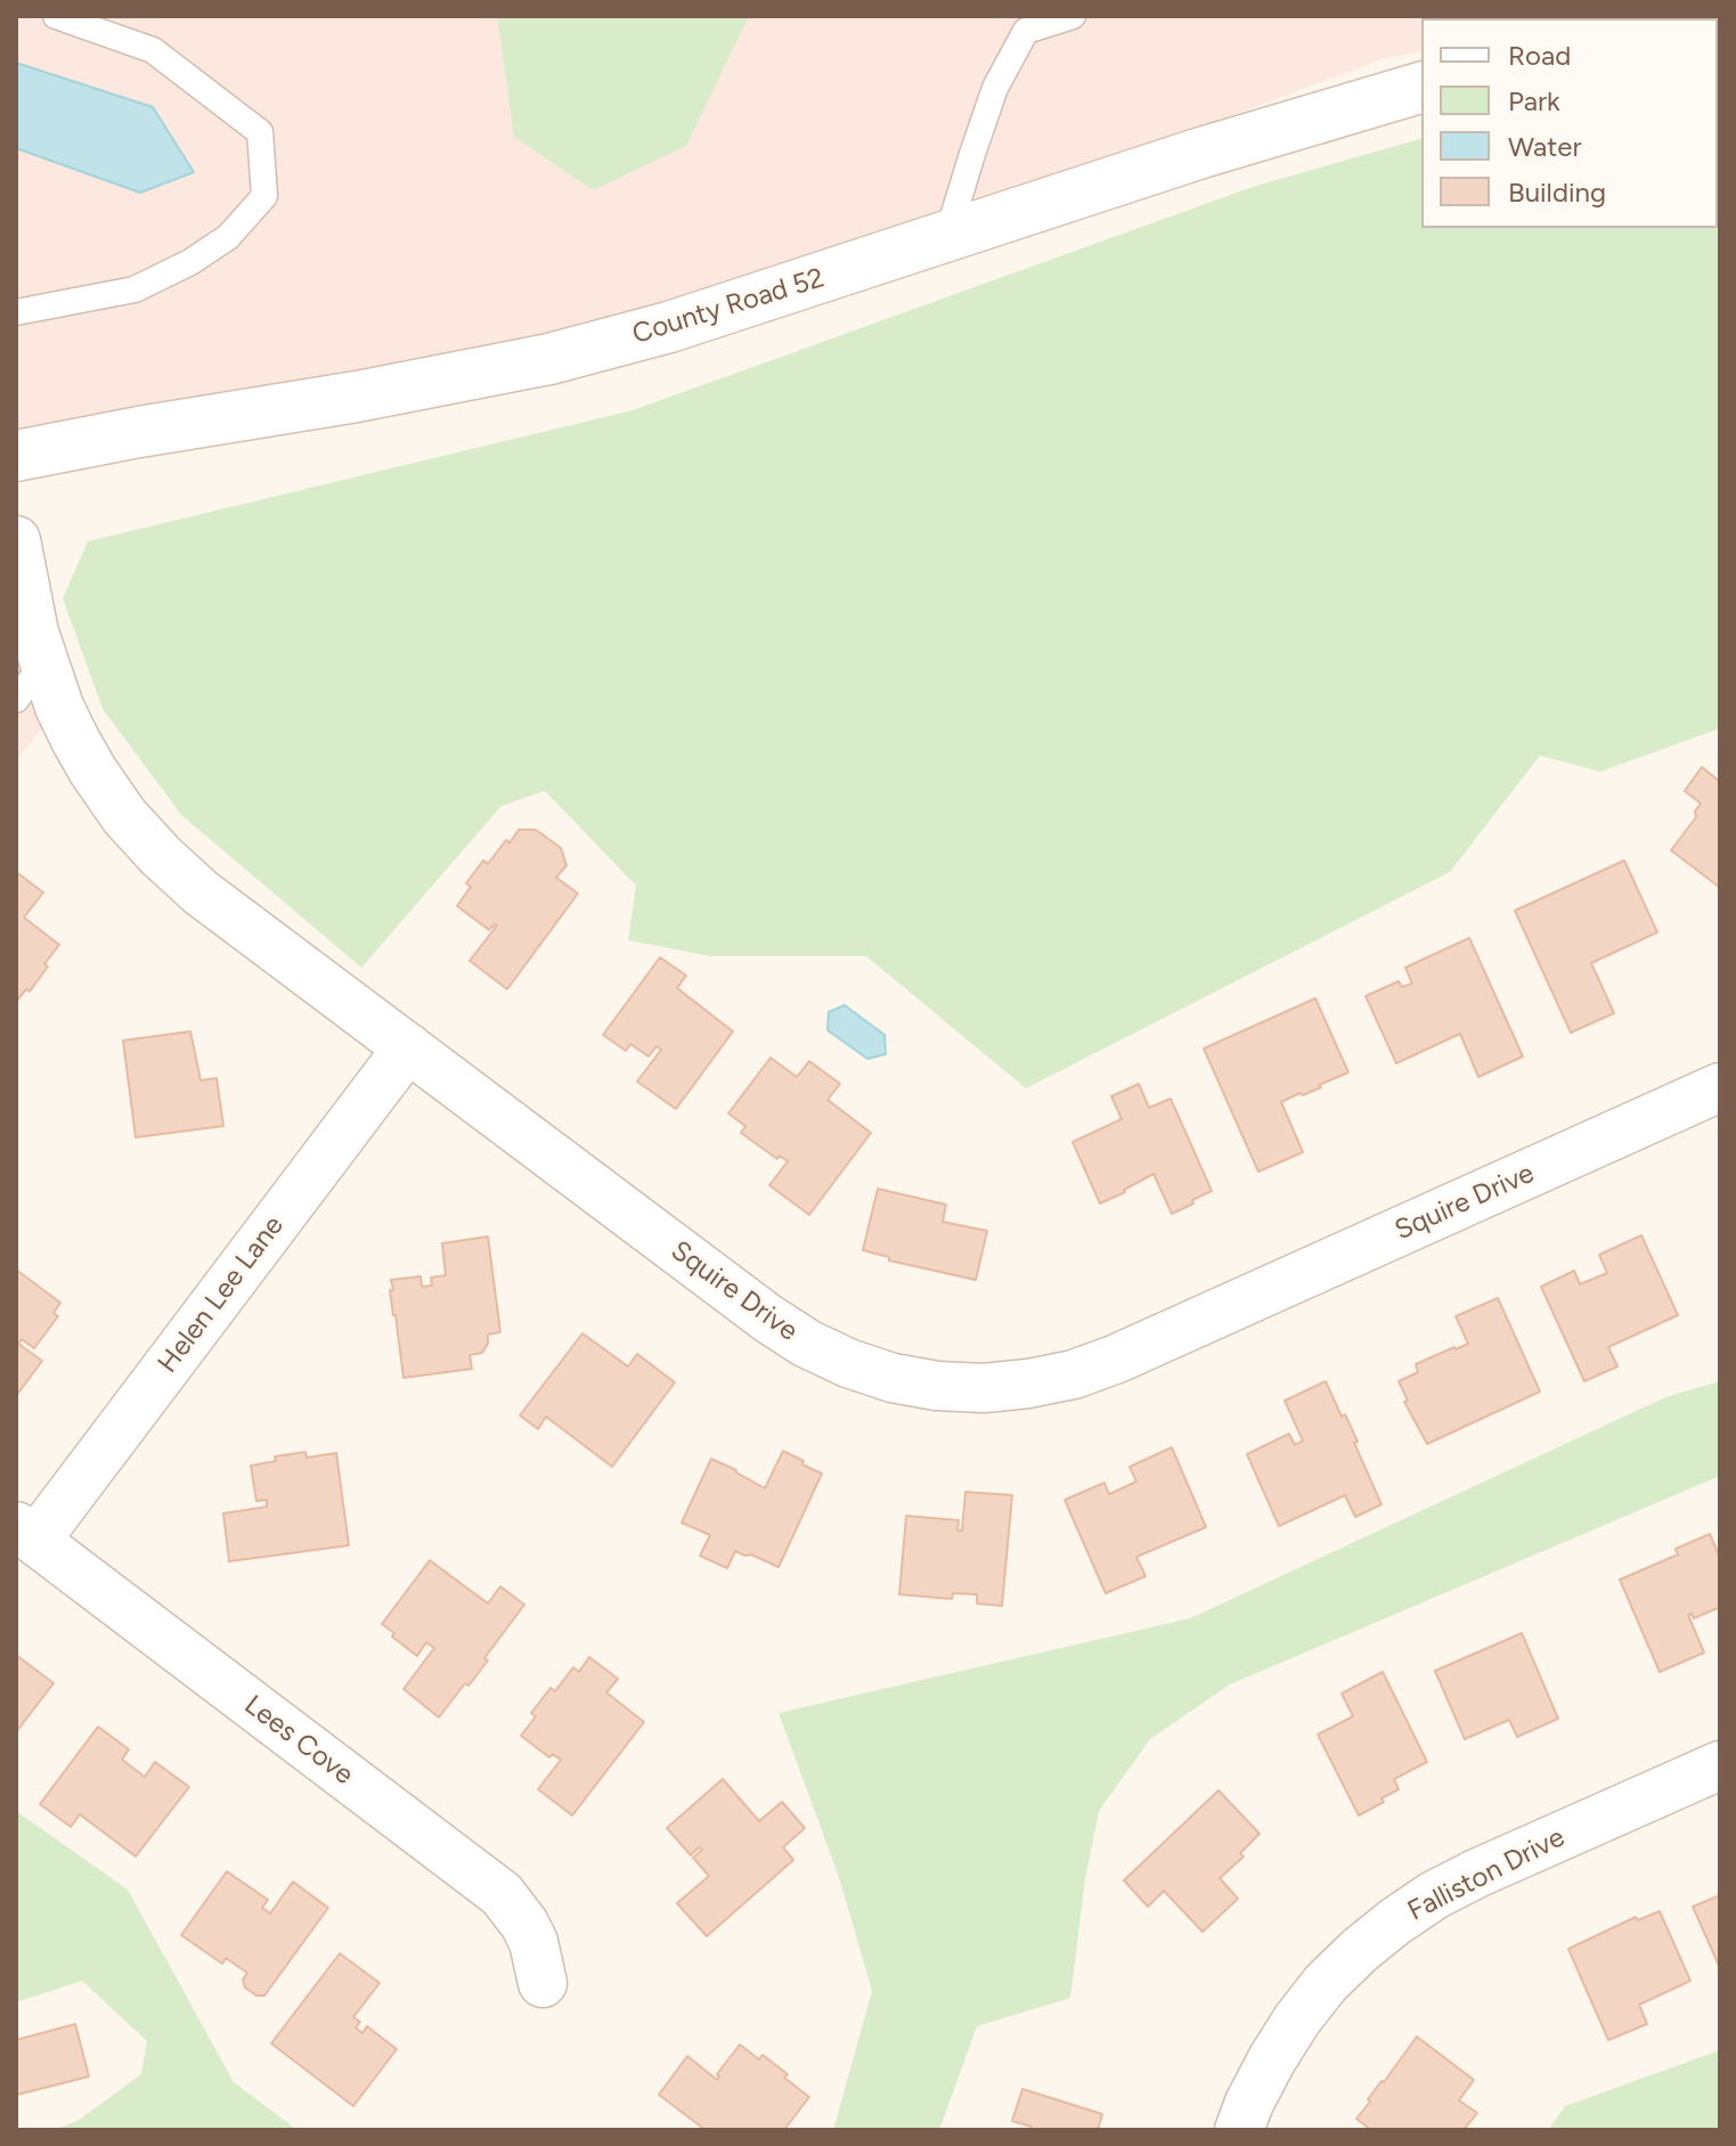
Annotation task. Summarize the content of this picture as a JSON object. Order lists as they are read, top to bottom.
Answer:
{
  "streets": {
    "main road": ["County Road 52"],
    "street": [
      "Squire Drive",
      "Helen Lee Lane",
      "Lees Cove",
      "Falliston Drive"
    ]
  },
  "crossings": [
    ["Squire Drive", "Helen Lee Lane"],
    ["Helen Lee Lane", "Lees Cove"]
  ],
  "legend": [
    "Road",
    "Park",
    "Water",
    "Building"
  ]
}
